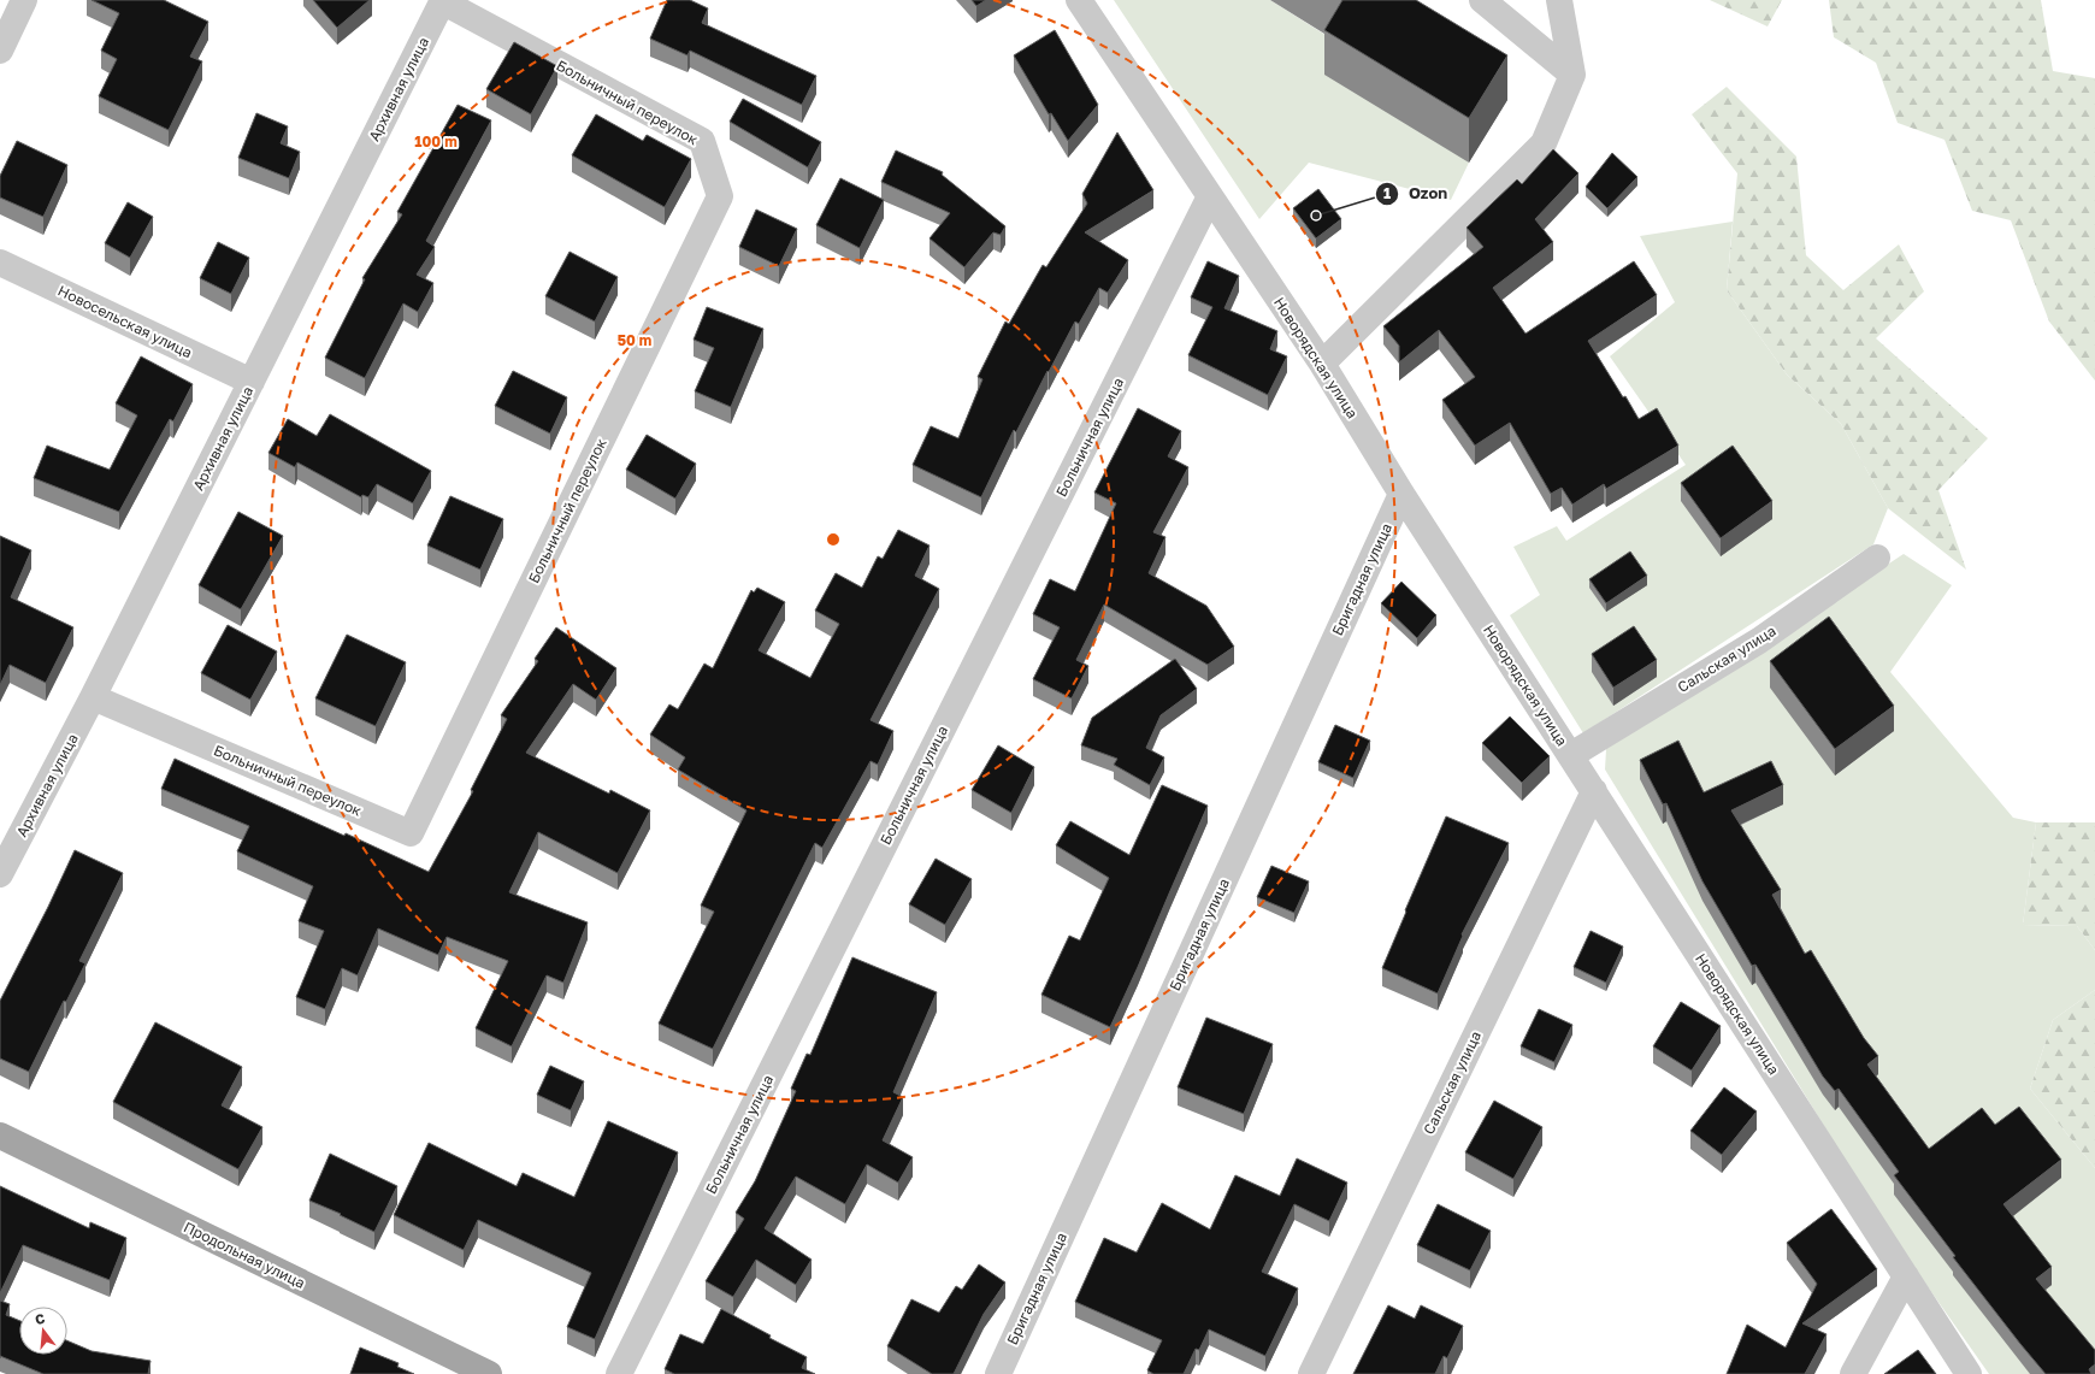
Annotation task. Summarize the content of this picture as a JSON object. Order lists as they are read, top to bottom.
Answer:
{
  "streets": {
    "main road": ["Продольная улица"],
    "street": [
      "Архивная улица",
      "Больничный переулок",
      "Новосельская улица",
      "Новорядская улица",
      "Больничная улица",
      "Бригадная улица",
      "Сальская улица"
    ]
  },
  "crossings": [
    ["Архивная улица", "Больничный переулок"],
    ["Архивная улица", "Новосельская улица"],
    ["Новорядская улица", "Больничная улица"],
    ["Новорядская улица", "Бригадная улица"],
    ["Новорядская улица", "Сальская улица"]
  ],
  "places": ["Ozon"],
  "north": "top",
  "rings": ["100 m", "50 m"]
}
